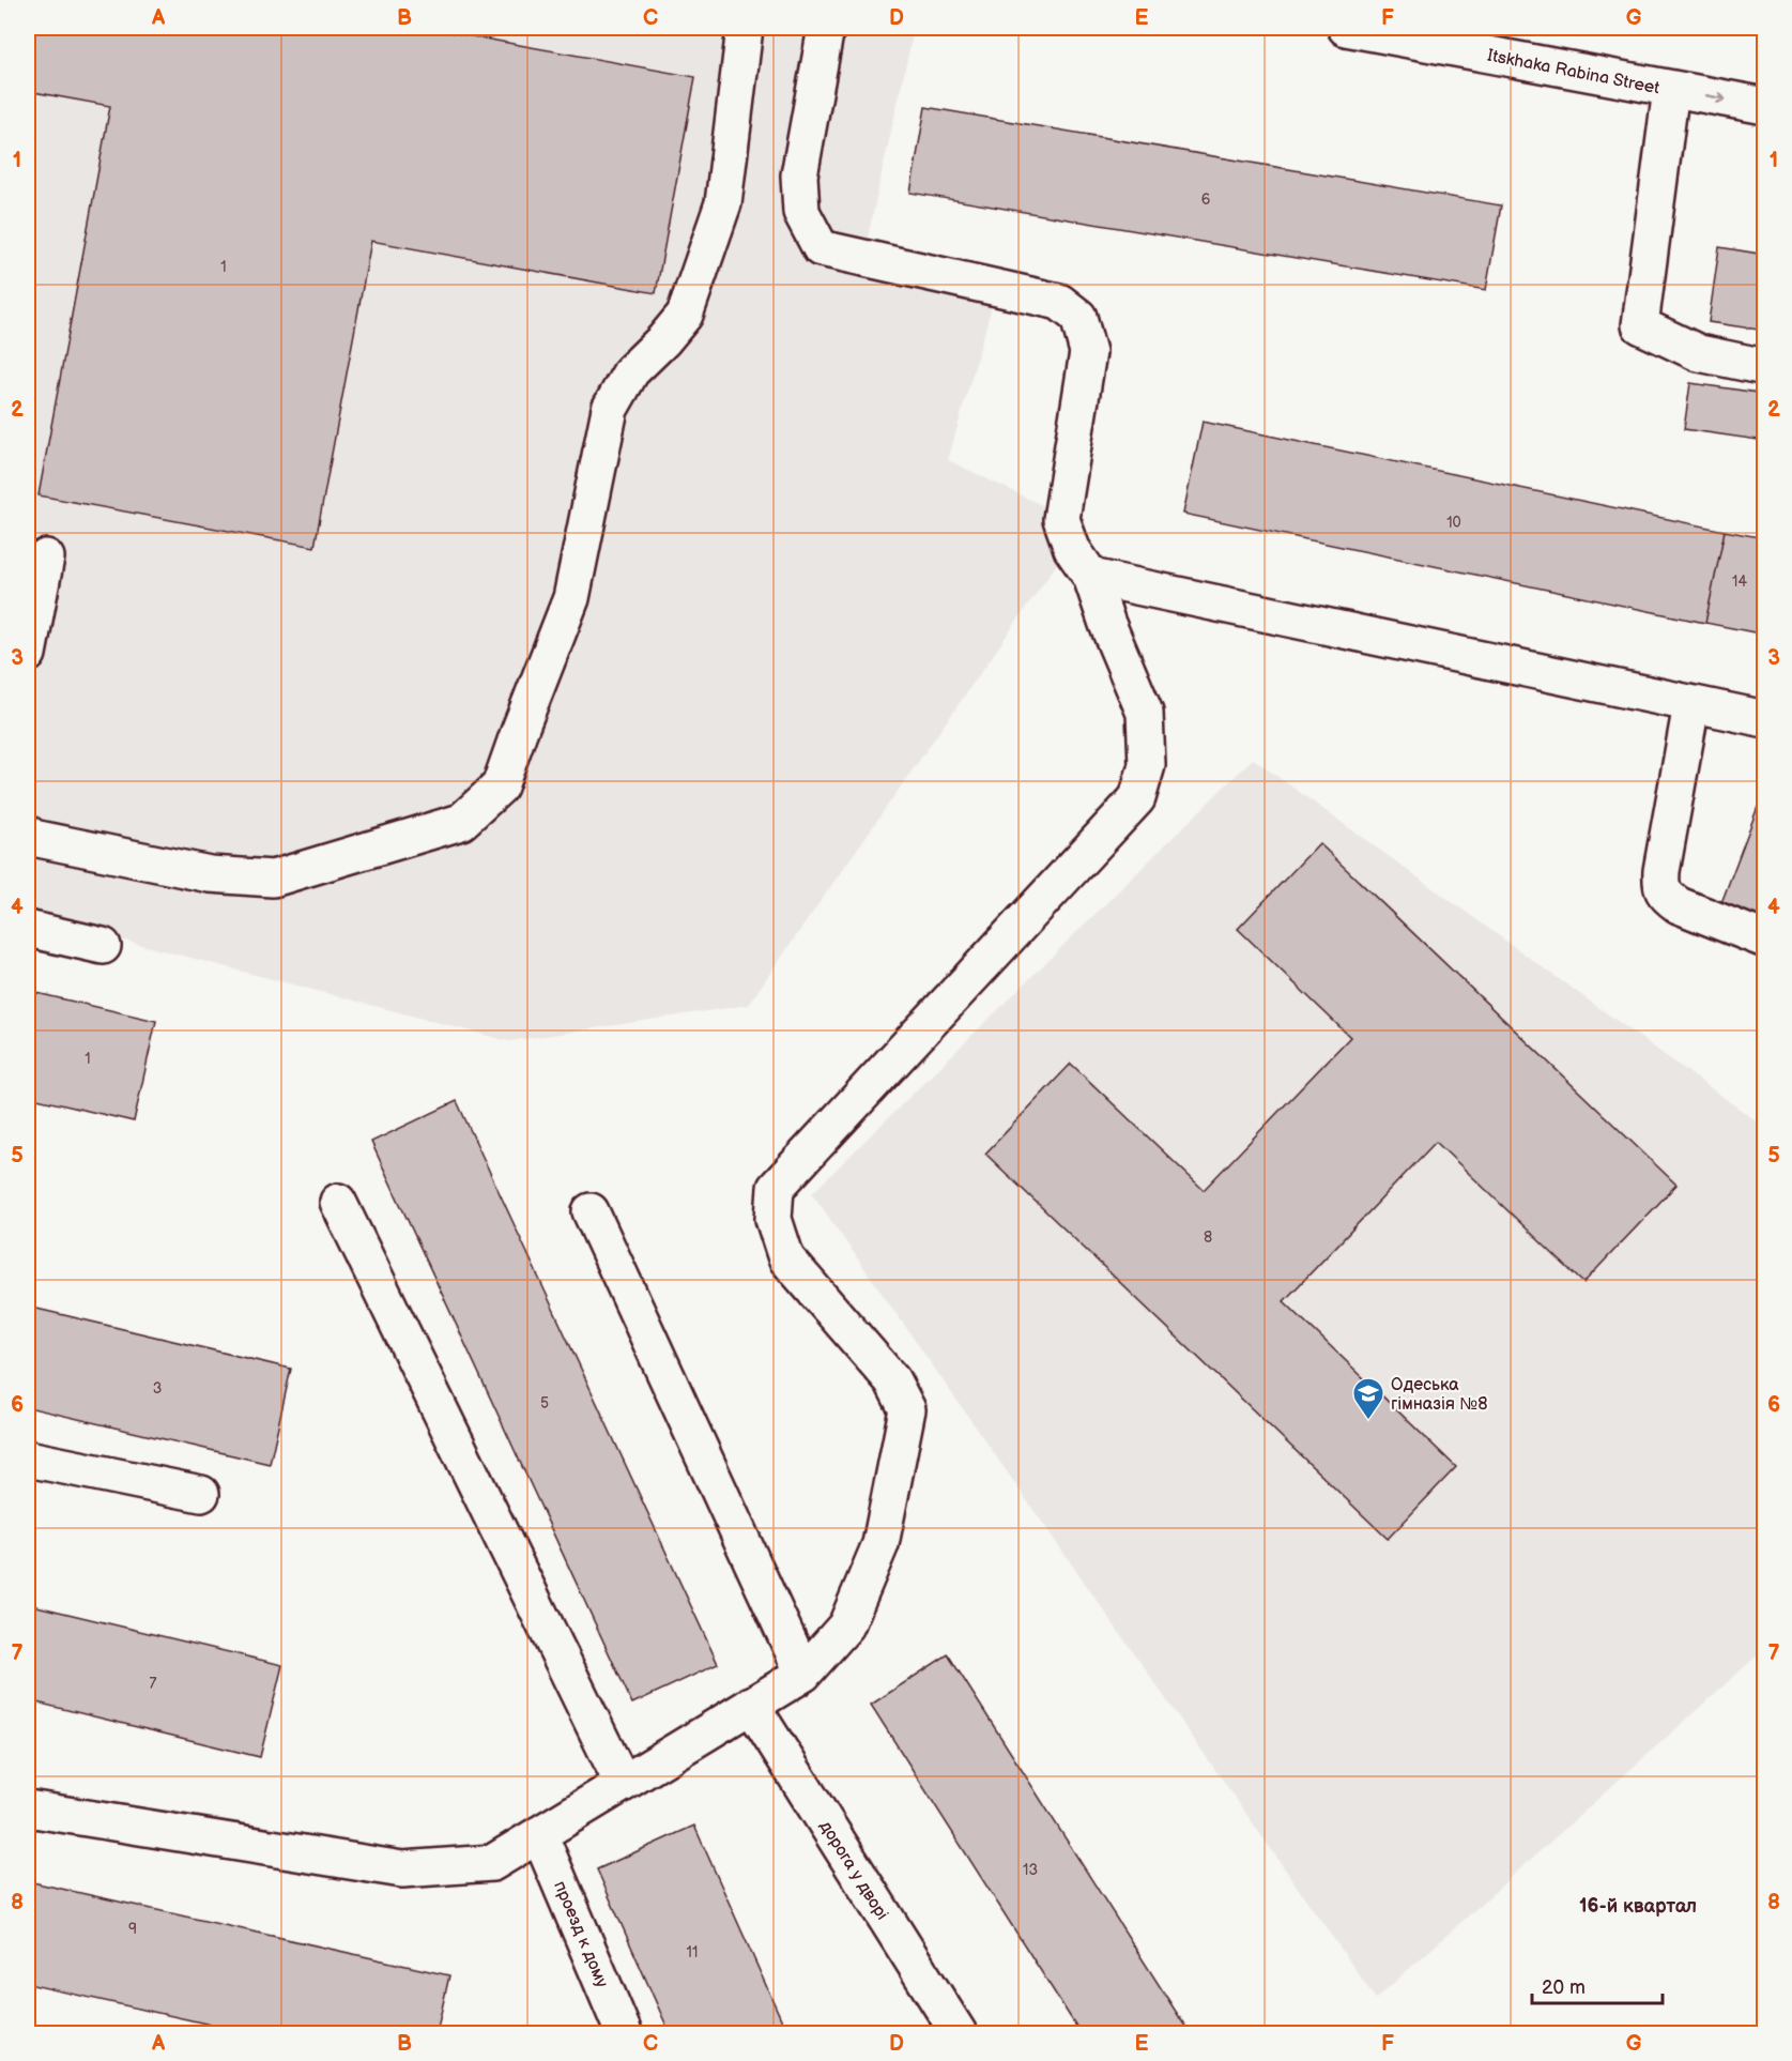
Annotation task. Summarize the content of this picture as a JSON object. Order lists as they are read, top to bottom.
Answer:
{
  "streets": {
    "main road": ["Itskhaka Rabina Street", "дорога у дворі", "проезд к дому"]
  },
  "districts": ["16-й квартал"],
  "places": {
    "school or university": ["Одеська гімназія №8"]
  },
  "house_numbers": [
    "6",
    "1",
    "10",
    "14",
    "1",
    "8",
    "3",
    "5",
    "7",
    "13",
    "9",
    "11"
  ],
  "scale_bar": "20 m",
  "grid": {
    "columns": [
      "A",
      "B",
      "C",
      "D",
      "E",
      "F",
      "G"
    ],
    "rows": [
      "1",
      "2",
      "3",
      "4",
      "5",
      "6",
      "7",
      "8"
    ]
  }
}
